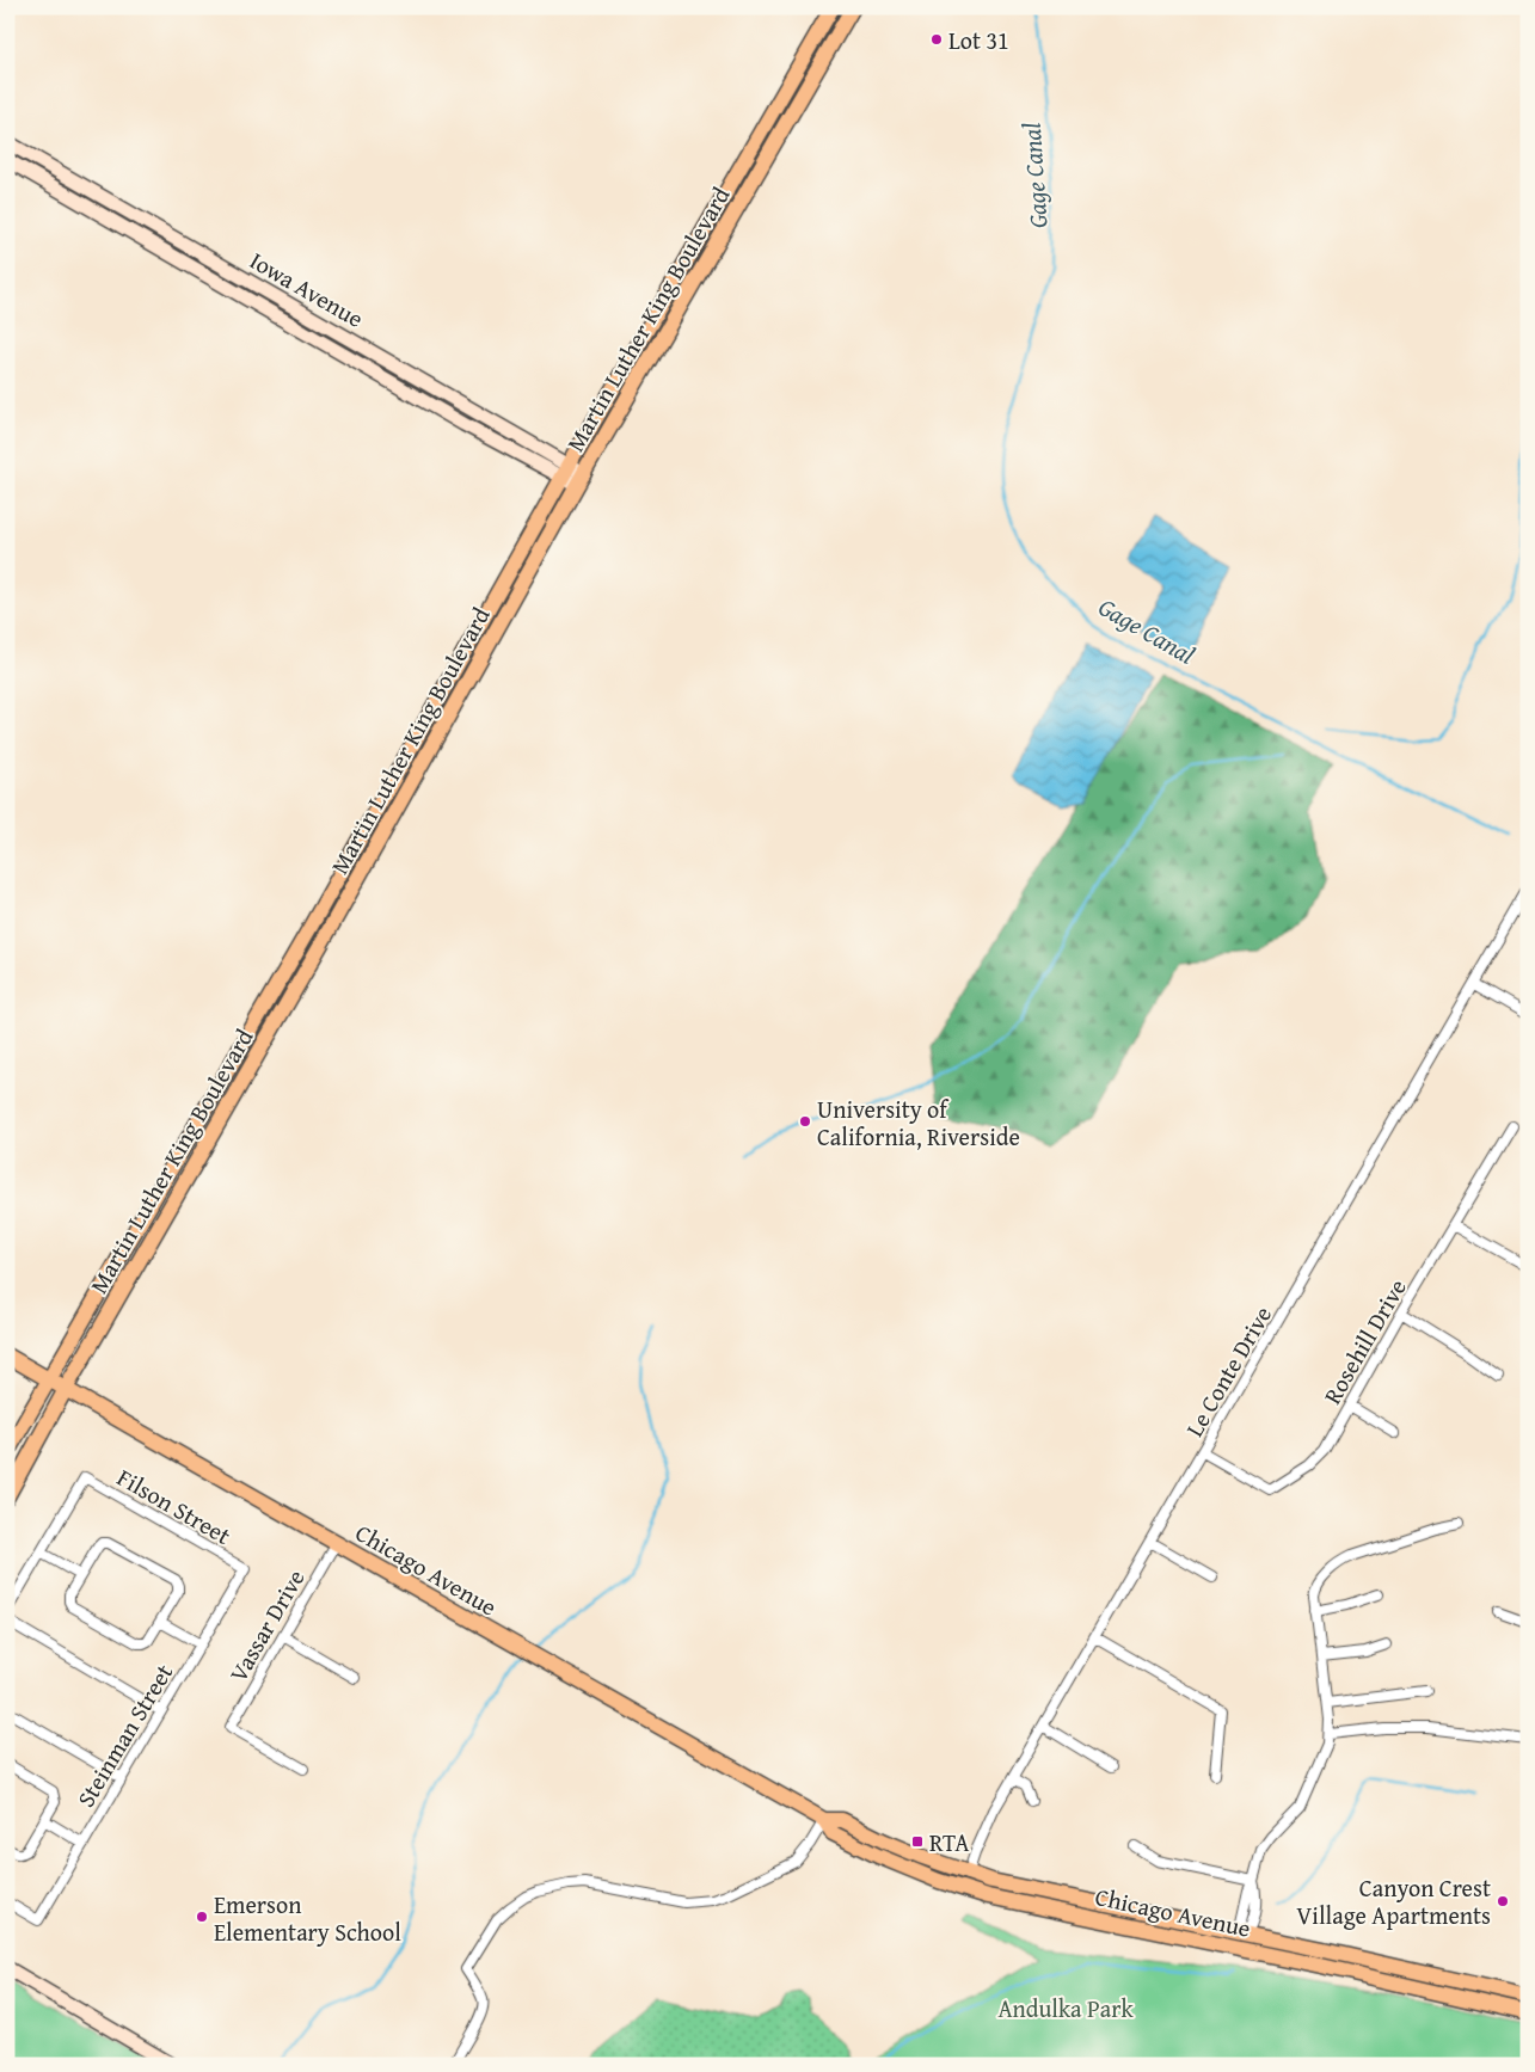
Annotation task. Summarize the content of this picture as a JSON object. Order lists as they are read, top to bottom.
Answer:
{
  "streets": {
    "main road": ["Martin Luther King Boulevard", "Chicago Avenue"],
    "street": [
      "Iowa Avenue",
      "Rosehill Drive",
      "Le Conte Drive",
      "Filson Street",
      "Vassar Drive",
      "Steinman Street"
    ]
  },
  "crossings": [
    ["Iowa Avenue", "Martin Luther King Boulevard"],
    ["Martin Luther King Boulevard", "Chicago Avenue"],
    ["Rosehill Drive", "Le Conte Drive"],
    ["Le Conte Drive", "Chicago Avenue"],
    ["Filson Street", "Steinman Street"],
    ["Chicago Avenue", "Vassar Drive"]
  ],
  "water": ["Gage Canal"],
  "parks": ["Andulka Park"],
  "places": {
    "other": [
      "Lot 31",
      "University of California, Riverside",
      "Canyon Crest Village Apartments",
      "Emerson Elementary School"
    ],
    "transit": ["RTA"]
  }
}
